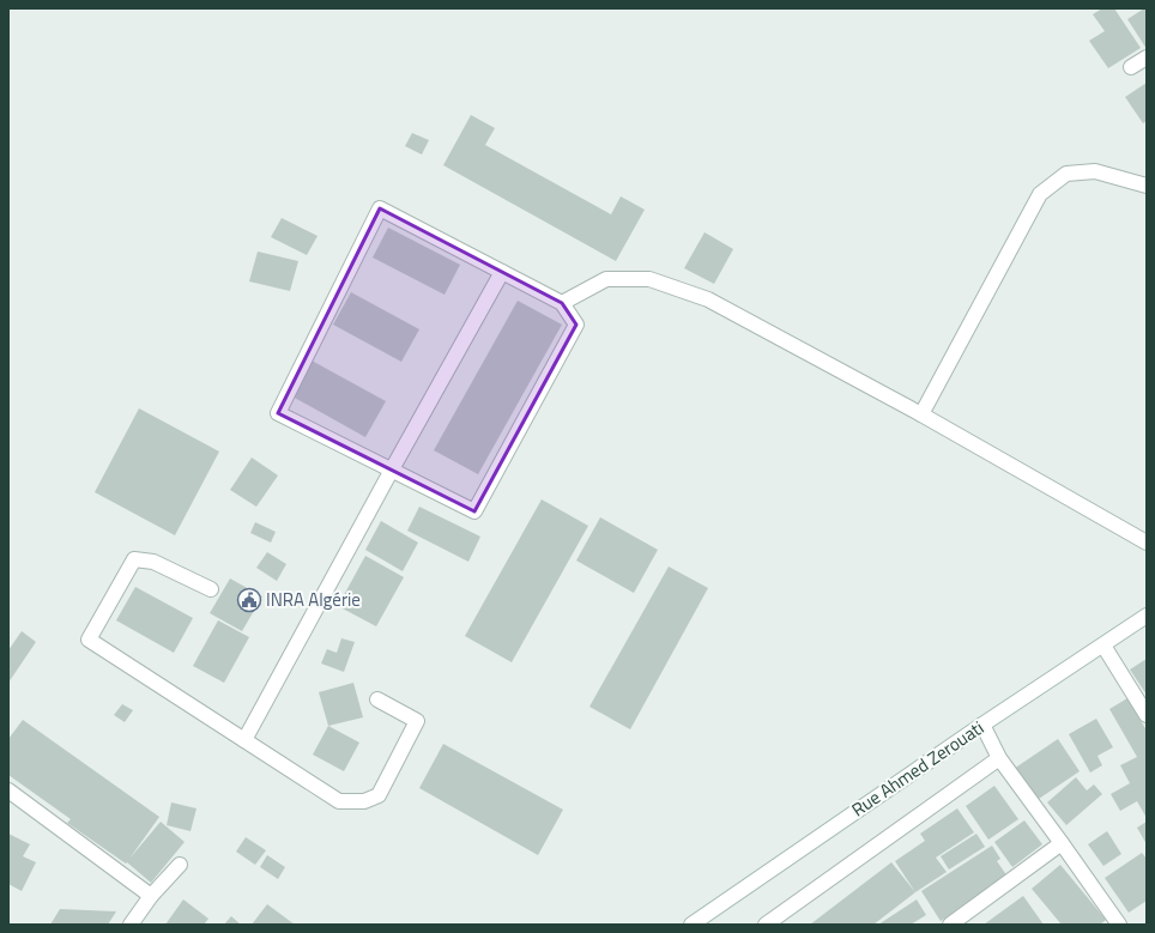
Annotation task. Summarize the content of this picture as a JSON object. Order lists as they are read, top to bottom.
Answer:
{
  "streets": {
    "street": ["Rue Ahmed Zerouati"]
  },
  "places": {
    "public building": ["INRA Algérie"]
  }
}
